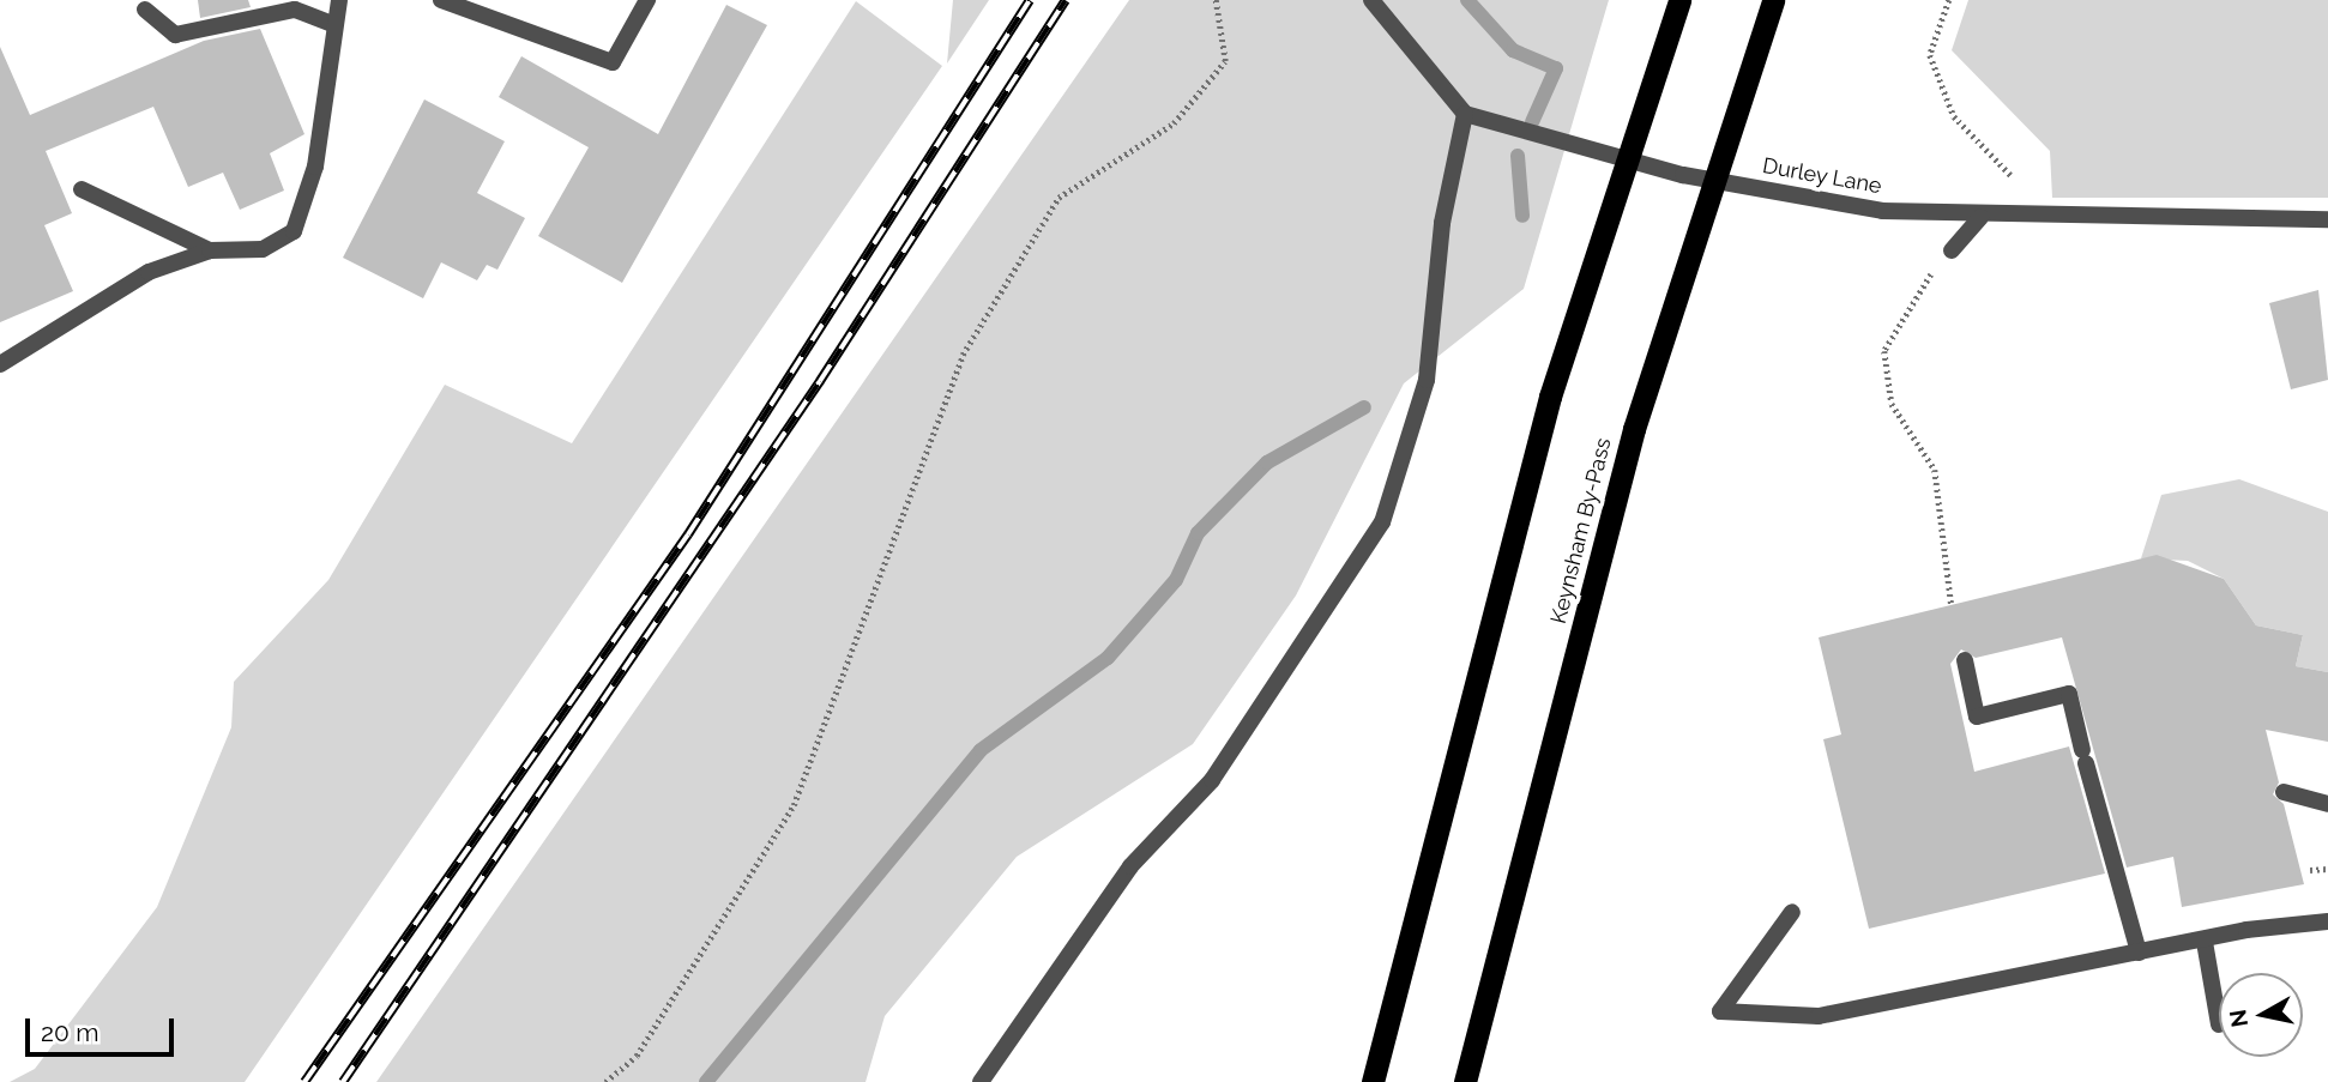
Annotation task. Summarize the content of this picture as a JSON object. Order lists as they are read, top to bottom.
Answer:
{
  "streets": {
    "highway": ["Keynsham By-Pass"],
    "lane": ["Durley Lane"]
  },
  "scale_bar": "20 m",
  "north": "left"
}
